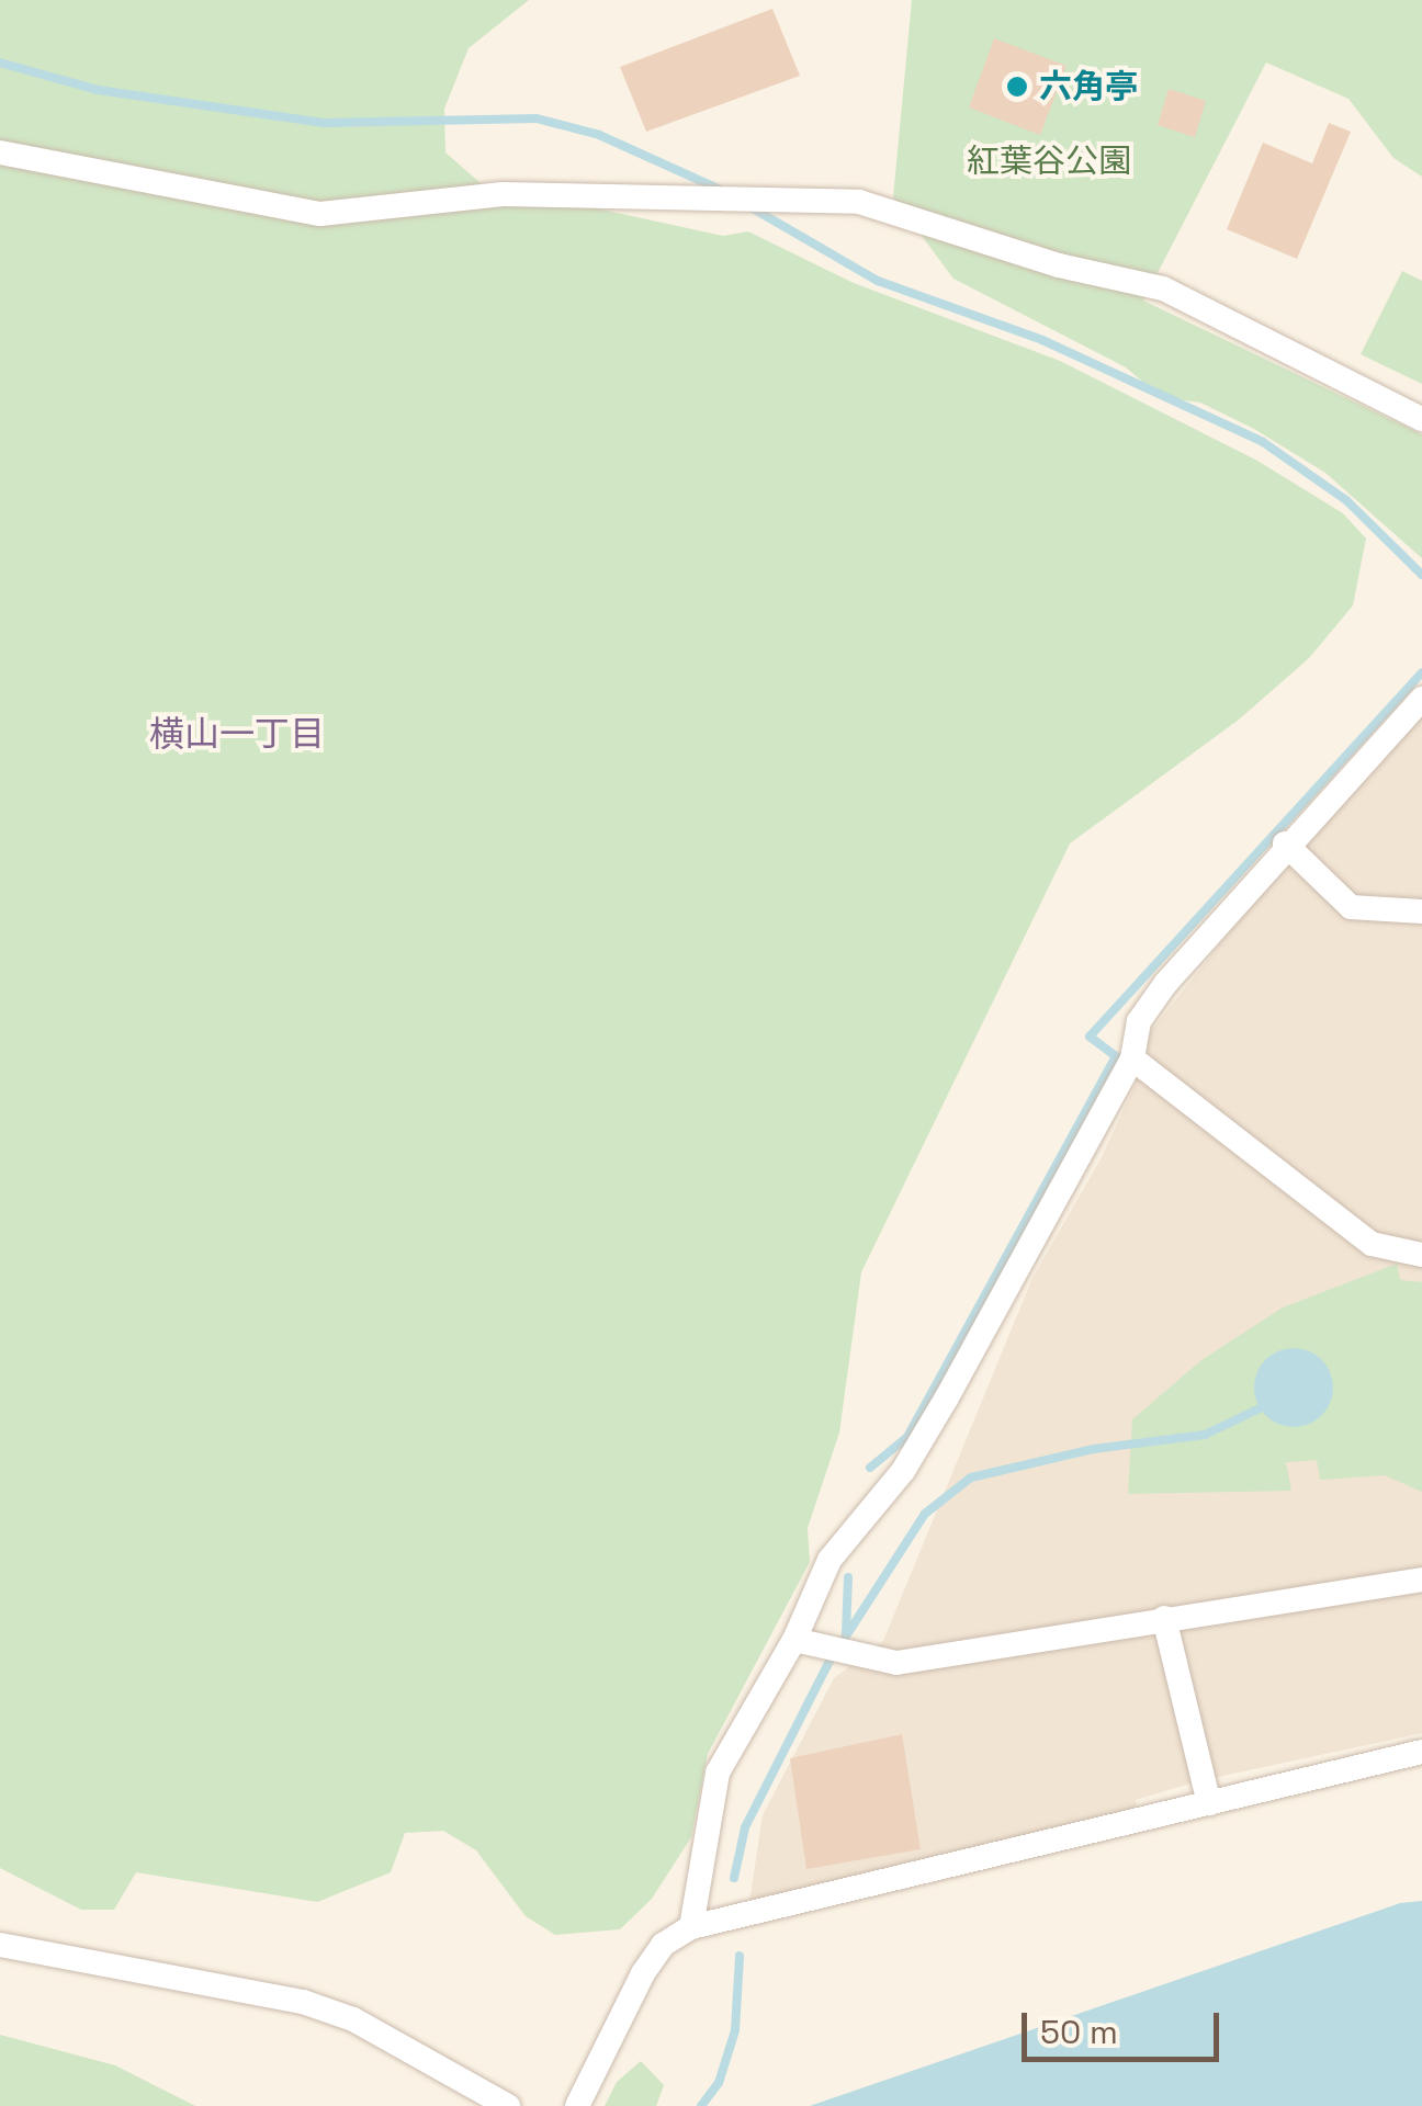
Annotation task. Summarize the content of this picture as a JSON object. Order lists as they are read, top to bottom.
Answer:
{
  "districts": ["横山一丁目"],
  "parks": ["紅葉谷公園"],
  "places": ["六角亭"],
  "scale_bar": "50 m"
}
